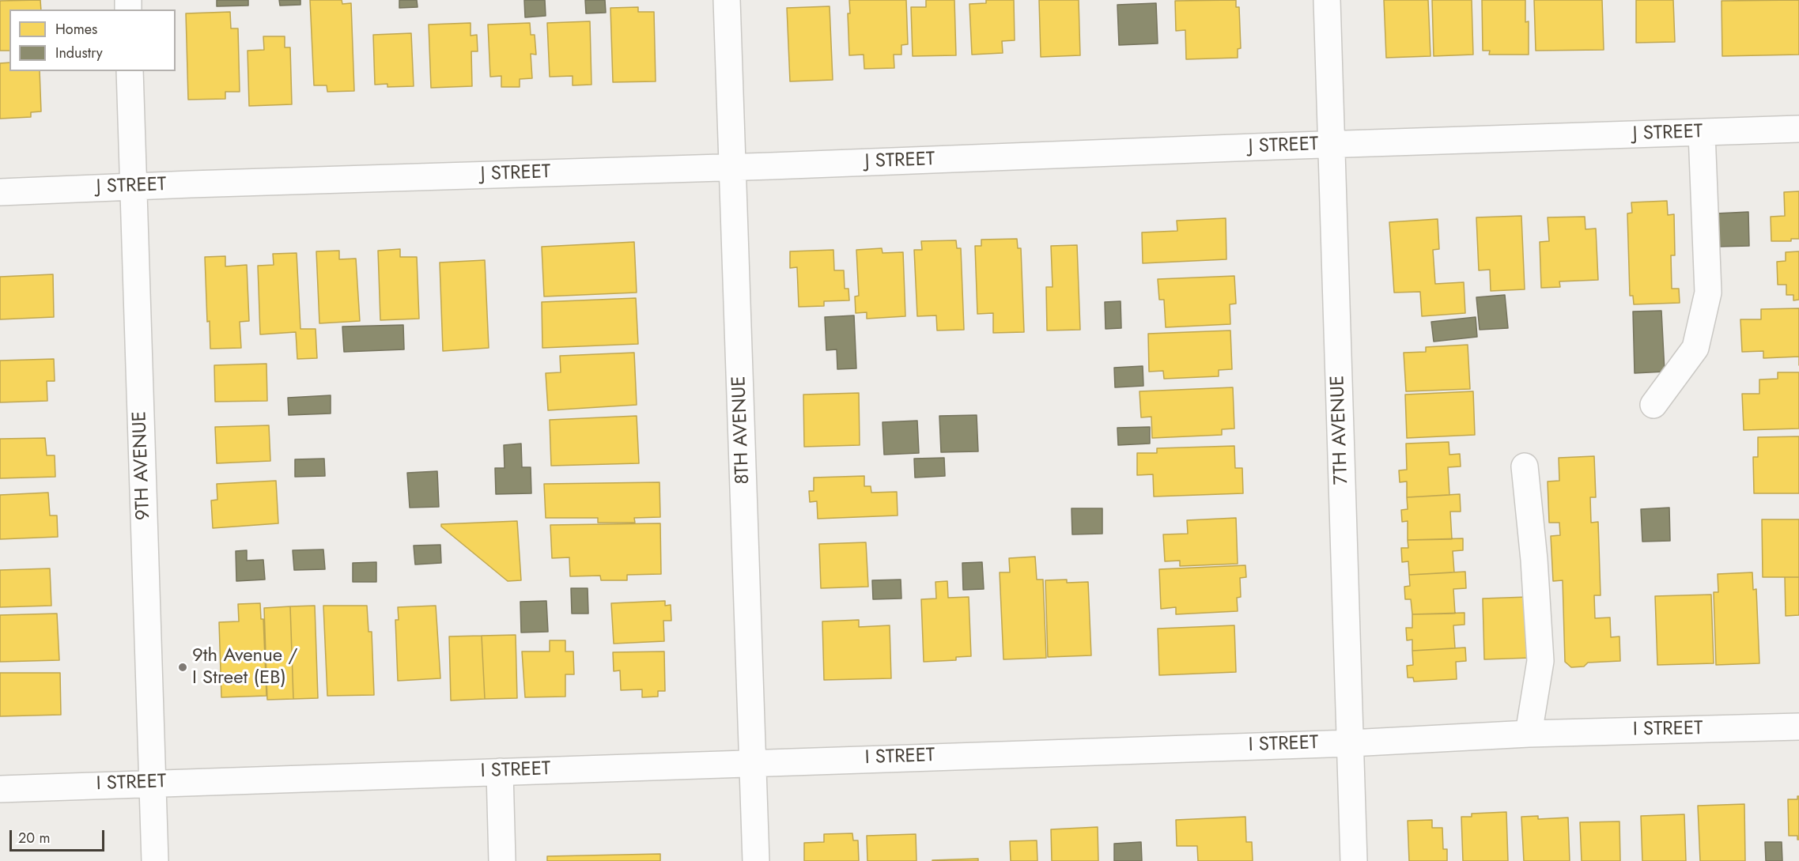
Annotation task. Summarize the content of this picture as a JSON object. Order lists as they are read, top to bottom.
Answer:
{
  "streets": {
    "street": [
      "J STREET",
      "8TH AVENUE",
      "7TH AVENUE",
      "9TH AVENUE",
      "I STREET"
    ]
  },
  "crossings": [
    ["J STREET", "8TH AVENUE"],
    ["J STREET", "7TH AVENUE"],
    ["J STREET", "9TH AVENUE"],
    ["8TH AVENUE", "I STREET"],
    ["7TH AVENUE", "I STREET"],
    ["9TH AVENUE", "I STREET"]
  ],
  "places": ["9th Avenue / I Street (EB)"],
  "legend": ["Homes", "Industry"],
  "scale_bar": "20 m"
}
